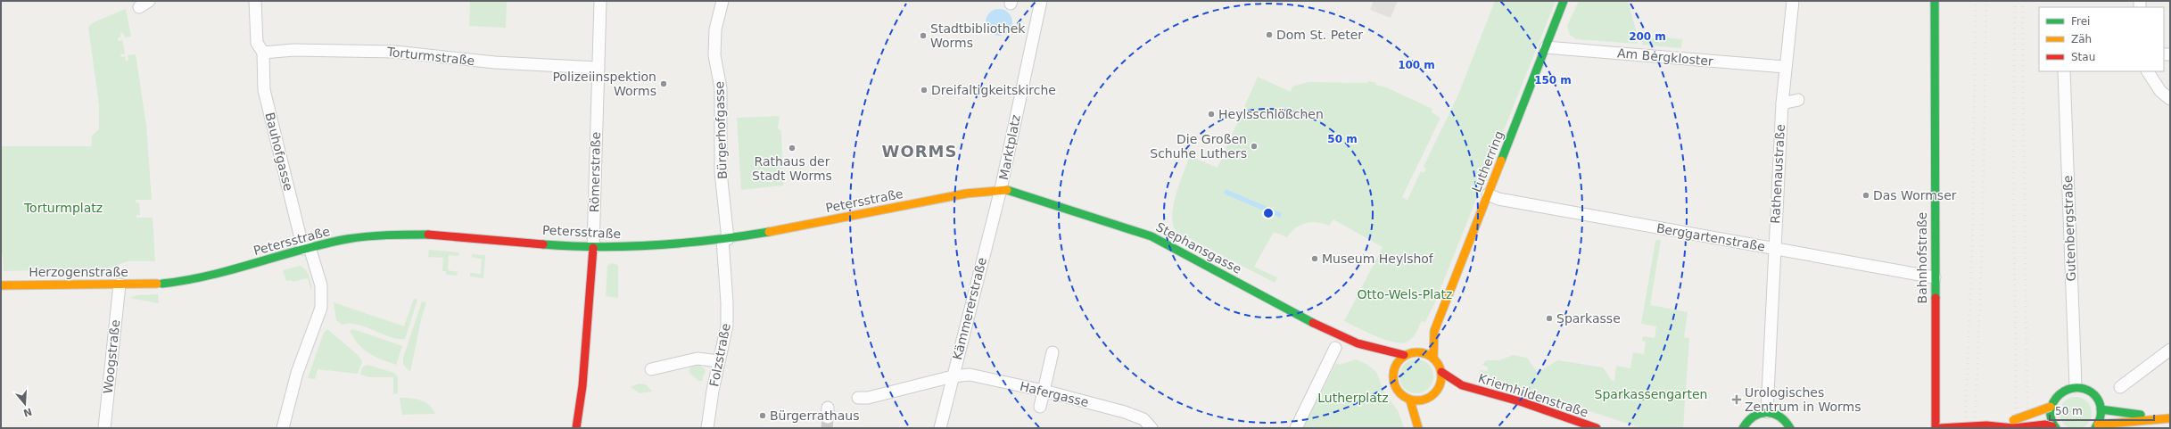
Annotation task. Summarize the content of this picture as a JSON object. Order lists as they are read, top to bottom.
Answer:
{
  "streets": {
    "street": [
      "Torturmstraße",
      "Am Bergkloster",
      "Bürgerhofgasse",
      "Marktplatz",
      "Bauhofgasse",
      "Lutherring",
      "Römerstraße",
      "Rathenaustraße",
      "Petersstraße",
      "Gutenbergstraße",
      "Berggartenstraße",
      "Stephansgasse",
      "Bahnhofstraße",
      "Herzogenstraße",
      "Kämmererstraße",
      "Folzstraße",
      "Woogstraße",
      "Hafergasse",
      "Kriemhildenstraße"
    ]
  },
  "crossings": [
    ["Torturmstraße", "Bauhofgasse"],
    ["Torturmstraße", "Römerstraße"],
    ["Am Bergkloster", "Lutherring"],
    ["Am Bergkloster", "Rathenaustraße"],
    ["Bürgerhofgasse", "Petersstraße"],
    ["Bürgerhofgasse", "Folzstraße"],
    ["Marktplatz", "Petersstraße"],
    ["Marktplatz", "Stephansgasse"],
    ["Marktplatz", "Kämmererstraße"],
    ["Bauhofgasse", "Petersstraße"],
    ["Lutherring", "Berggartenstraße"],
    ["Lutherring", "Stephansgasse"],
    ["Lutherring", "Kriemhildenstraße"],
    ["Römerstraße", "Petersstraße"],
    ["Rathenaustraße", "Berggartenstraße"],
    ["Petersstraße", "Stephansgasse"],
    ["Petersstraße", "Herzogenstraße"],
    ["Petersstraße", "Kämmererstraße"],
    ["Petersstraße", "Folzstraße"],
    ["Berggartenstraße", "Bahnhofstraße"],
    ["Stephansgasse", "Kämmererstraße"],
    ["Stephansgasse", "Kriemhildenstraße"],
    ["Herzogenstraße", "Woogstraße"],
    ["Kämmererstraße", "Hafergasse"]
  ],
  "districts": ["WORMS"],
  "parks": [
    "Torturmplatz",
    "Otto-Wels-Platz",
    "Sparkassengarten",
    "Lutherplatz"
  ],
  "places": {
    "other": [
      "Dom St. Peter",
      "Stadtbibliothek Worms",
      "Polizeiinspektion Worms",
      "Dreifaltigkeitskirche",
      "Heylsschlößchen",
      "Die Großen Schuhe Luthers",
      "Rathaus der Stadt Worms",
      "Das Wormser",
      "Museum Heylshof",
      "Sparkasse",
      "Bürgerrathaus"
    ],
    "health": ["Urologisches Zentrum in Worms"]
  },
  "legend": ["Frei", "Zäh", "Stau"],
  "scale_bar": "50 m",
  "north": "bottom",
  "rings": [
    "200 m",
    "100 m",
    "150 m",
    "50 m"
  ]
}
